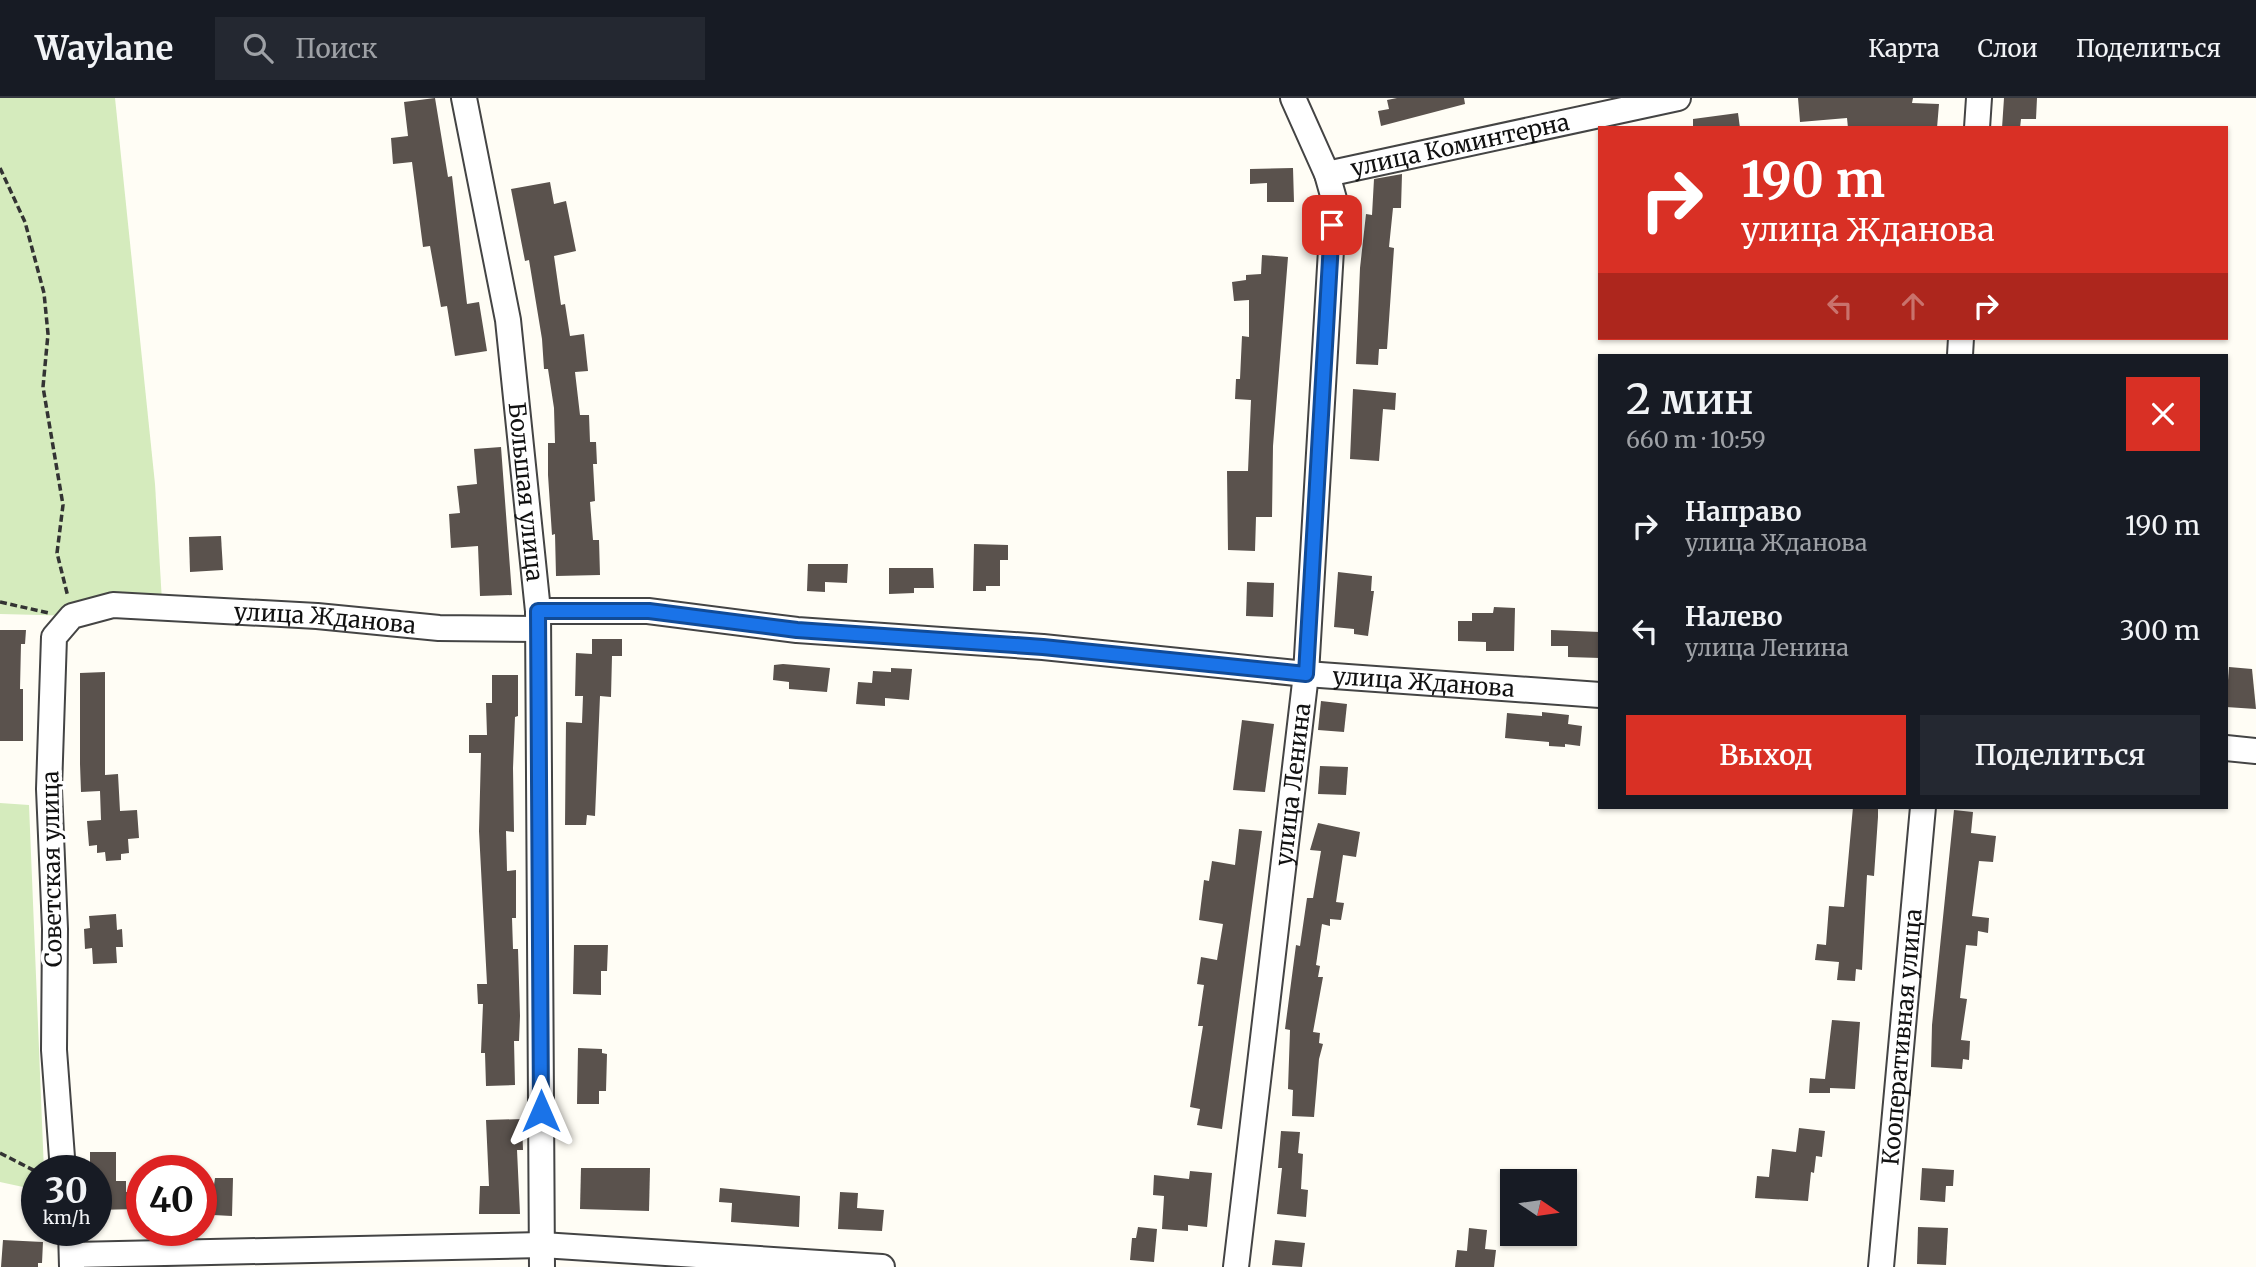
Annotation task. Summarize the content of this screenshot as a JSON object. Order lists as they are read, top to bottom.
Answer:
{
  "streets": {
    "street": [
      "улица Коминтерна",
      "Большая улица",
      "улица Жданова",
      "улица Ленина",
      "Советская улица",
      "Кооперативная улица"
    ]
  },
  "crossings": [
    ["улица Коминтерна", "улица Ленина"],
    ["Большая улица", "улица Жданова"],
    ["улица Жданова", "улица Ленина"],
    ["улица Жданова", "Советская улица"]
  ],
  "north": "right",
  "page": {
    "header": "Waylane",
    "search": "Поиск",
    "nav": ["Карта", "Слои", "Поделиться"],
    "turn": ["190 m", "улица Жданова"],
    "heading": ["2 мин", "660 m · 10:59"],
    "list": [
      {
        "name": "Направо",
        "note": "улица Жданова",
        "value": "190 m"
      },
      {
        "name": "Налево",
        "note": "улица Ленина",
        "value": "300 m"
      }
    ],
    "buttons": ["Выход", "Поделиться"],
    "speed": "30 km/h",
    "limit": "40"
  }
}
